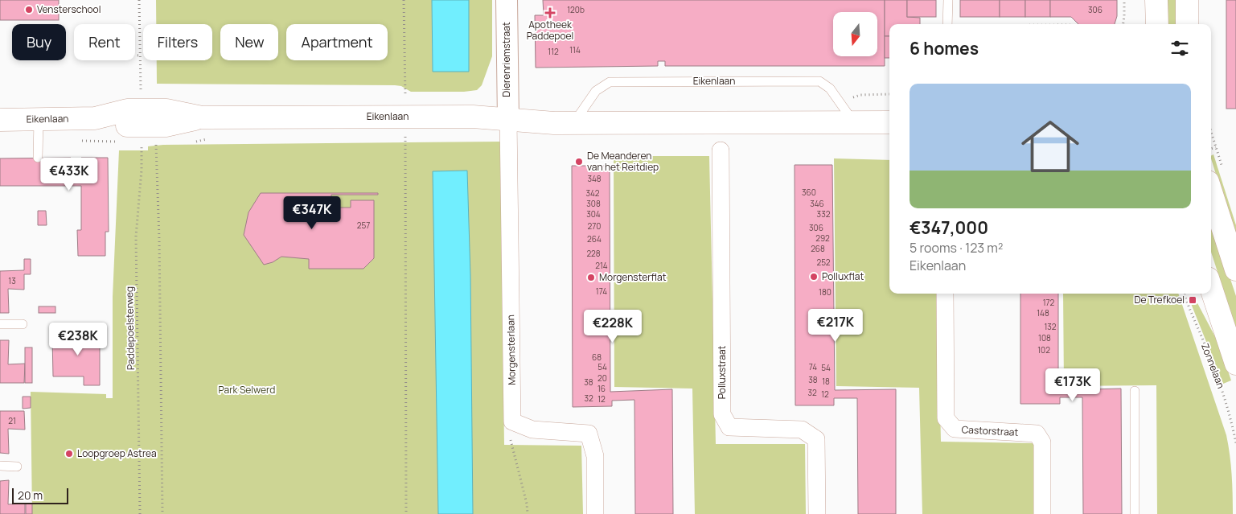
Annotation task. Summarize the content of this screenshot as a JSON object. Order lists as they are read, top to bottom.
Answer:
{
  "streets": {
    "main road": ["Eikenlaan"],
    "street": [
      "Dierenriemstraat",
      "Morgensterlaan",
      "Polluxstraat",
      "Castorstraat"
    ],
    "path": ["Paddepoelsterweg", "Zonnelaan"]
  },
  "crossings": [
    ["Dierenriemstraat", "Eikenlaan"],
    ["Dierenriemstraat", "Morgensterlaan"],
    ["Eikenlaan", "Paddepoelsterweg"],
    ["Eikenlaan", "Morgensterlaan"]
  ],
  "parks": ["Park Selwerd"],
  "places": {
    "other": [
      "Vensterschool",
      "De Meanderen van het Reitdiep",
      "Polluxflat",
      "Morgensterflat",
      "Loopgroep Astrea"
    ],
    "health": ["Apotheek Paddepoel"],
    "transit": ["De Trefkoel"]
  },
  "house_numbers": [
    "120b",
    "306",
    "114",
    "112",
    "348",
    "360",
    "342",
    "308",
    "346",
    "304",
    "332",
    "257",
    "270",
    "306",
    "292",
    "264",
    "268",
    "228",
    "252",
    "214",
    "13",
    "174",
    "180",
    "172",
    "148",
    "132",
    "108",
    "102",
    "68",
    "54",
    "74",
    "54",
    "20",
    "38",
    "18",
    "38",
    "16",
    "32",
    "12",
    "32",
    "12",
    "21"
  ],
  "scale_bar": "20 m",
  "north": "bottom",
  "page": {
    "chip": [
      "Buy",
      "Rent",
      "Filters",
      "New",
      "Apartment"
    ],
    "heading": "6 homes",
    "list": [
      {
        "name": "€347,000",
        "note": "5 rooms · 123 m² · Eikenlaan"
      }
    ],
    "price": [
      "€433K",
      "€347K",
      "€217K",
      "€228K",
      "€238K",
      "€173K"
    ],
    "scale": "20 m"
  }
}
